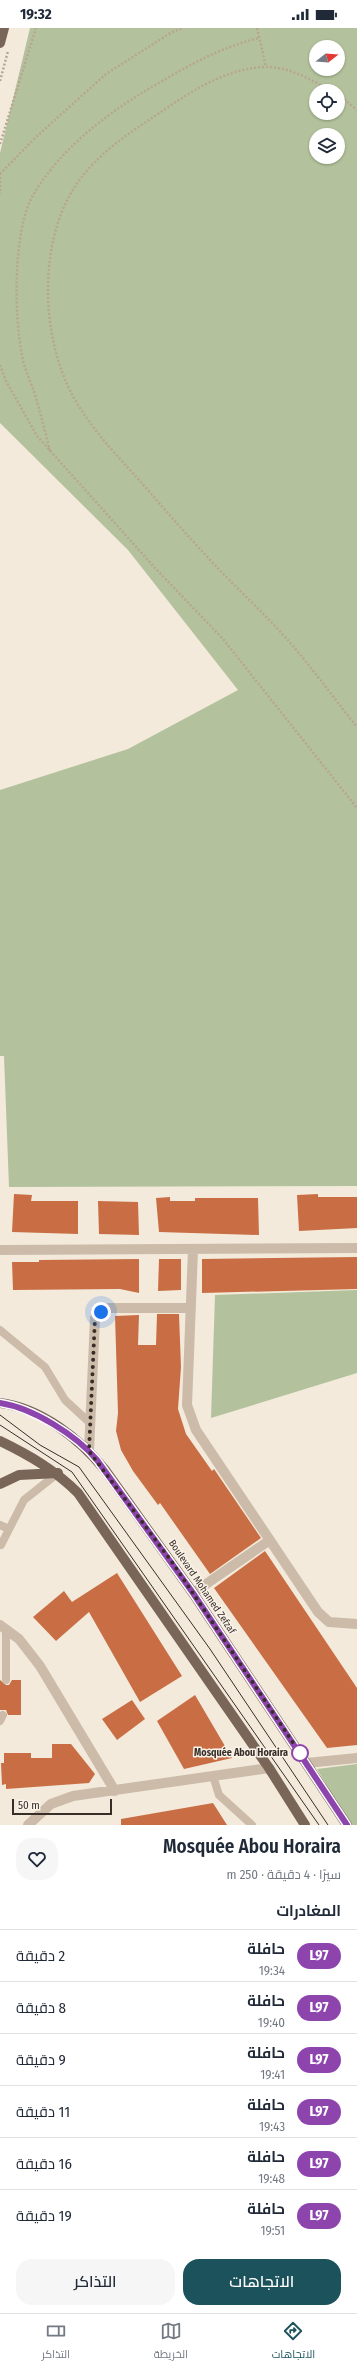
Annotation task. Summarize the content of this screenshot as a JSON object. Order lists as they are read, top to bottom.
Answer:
{
  "streets": {
    "main road": ["Boulevard Mohamed Zefzaf"]
  },
  "places": ["Mosquée Abou Horaira"],
  "lines": ["bus line L97"],
  "scale_bar": "50 m",
  "north": "right",
  "page": {
    "status": "19:32",
    "scale": "50 m",
    "heading": [
      ["Mosquée Abou Horaira", "سيرًا · 4 دقيقة · 250 m"],
      "المغادرات"
    ],
    "list": [
      {
        "mark": "L97",
        "name": "حافلة",
        "note": "19:34",
        "value": "2 دقيقة"
      },
      {
        "mark": "L97",
        "name": "حافلة",
        "note": "19:40",
        "value": "8 دقيقة"
      },
      {
        "mark": "L97",
        "name": "حافلة",
        "note": "19:41",
        "value": "9 دقيقة"
      },
      {
        "mark": "L97",
        "name": "حافلة",
        "note": "19:43",
        "value": "11 دقيقة"
      },
      {
        "mark": "L97",
        "name": "حافلة",
        "note": "19:48",
        "value": "16 دقيقة"
      },
      {
        "mark": "L97",
        "name": "حافلة",
        "note": "19:51",
        "value": "19 دقيقة"
      }
    ],
    "buttons": ["الاتجاهات", "التذاكر"],
    "tabs": ["الاتجاهات", "الخريطة", "التذاكر"]
  }
}
